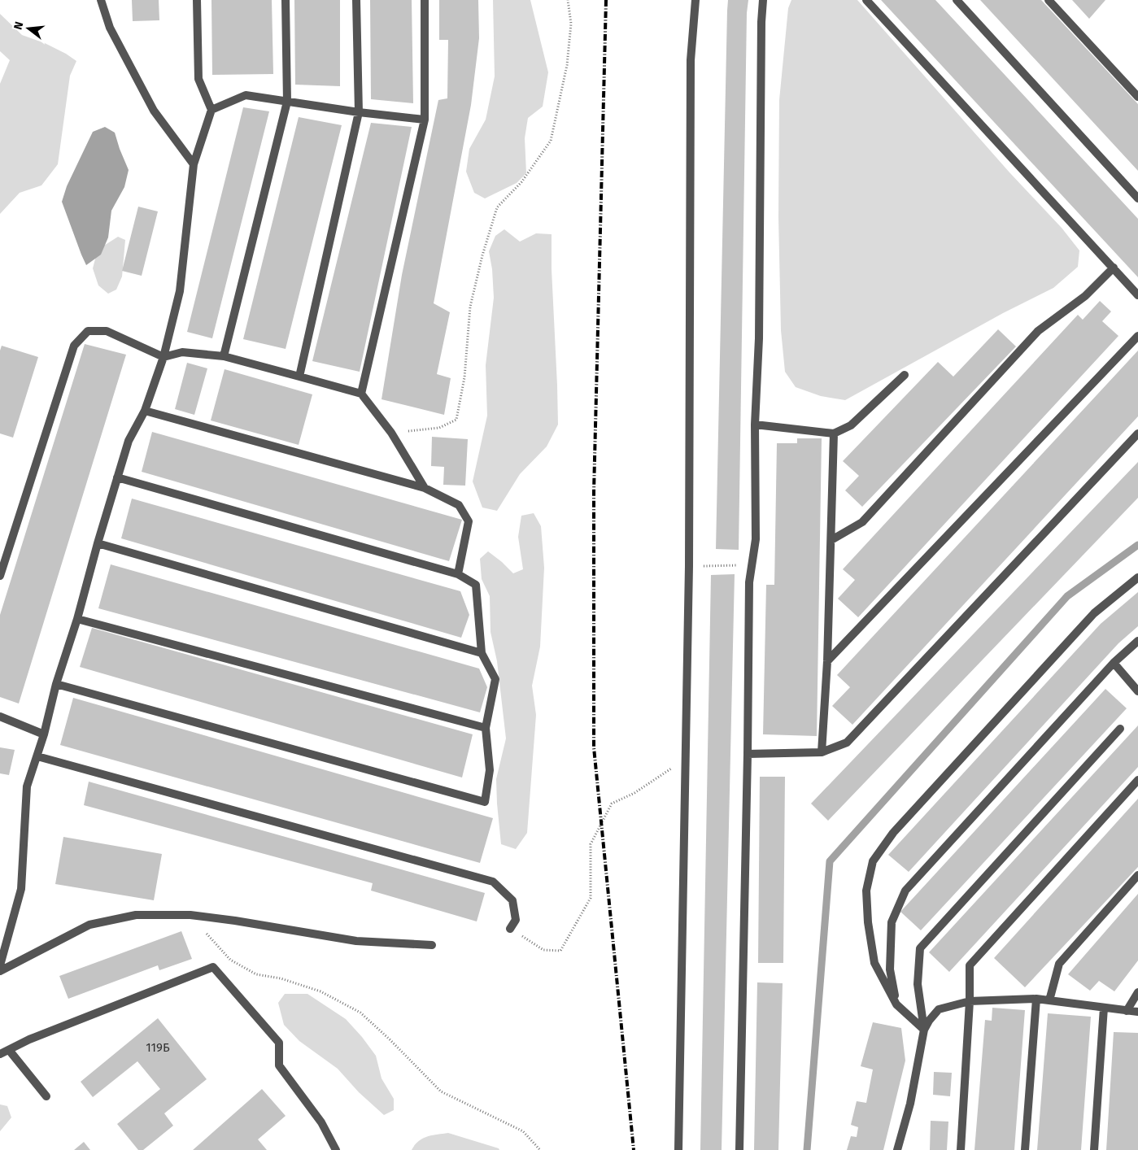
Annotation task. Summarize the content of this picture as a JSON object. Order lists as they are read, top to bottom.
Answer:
{
  "house_numbers": ["119Б"],
  "north": "left"
}
